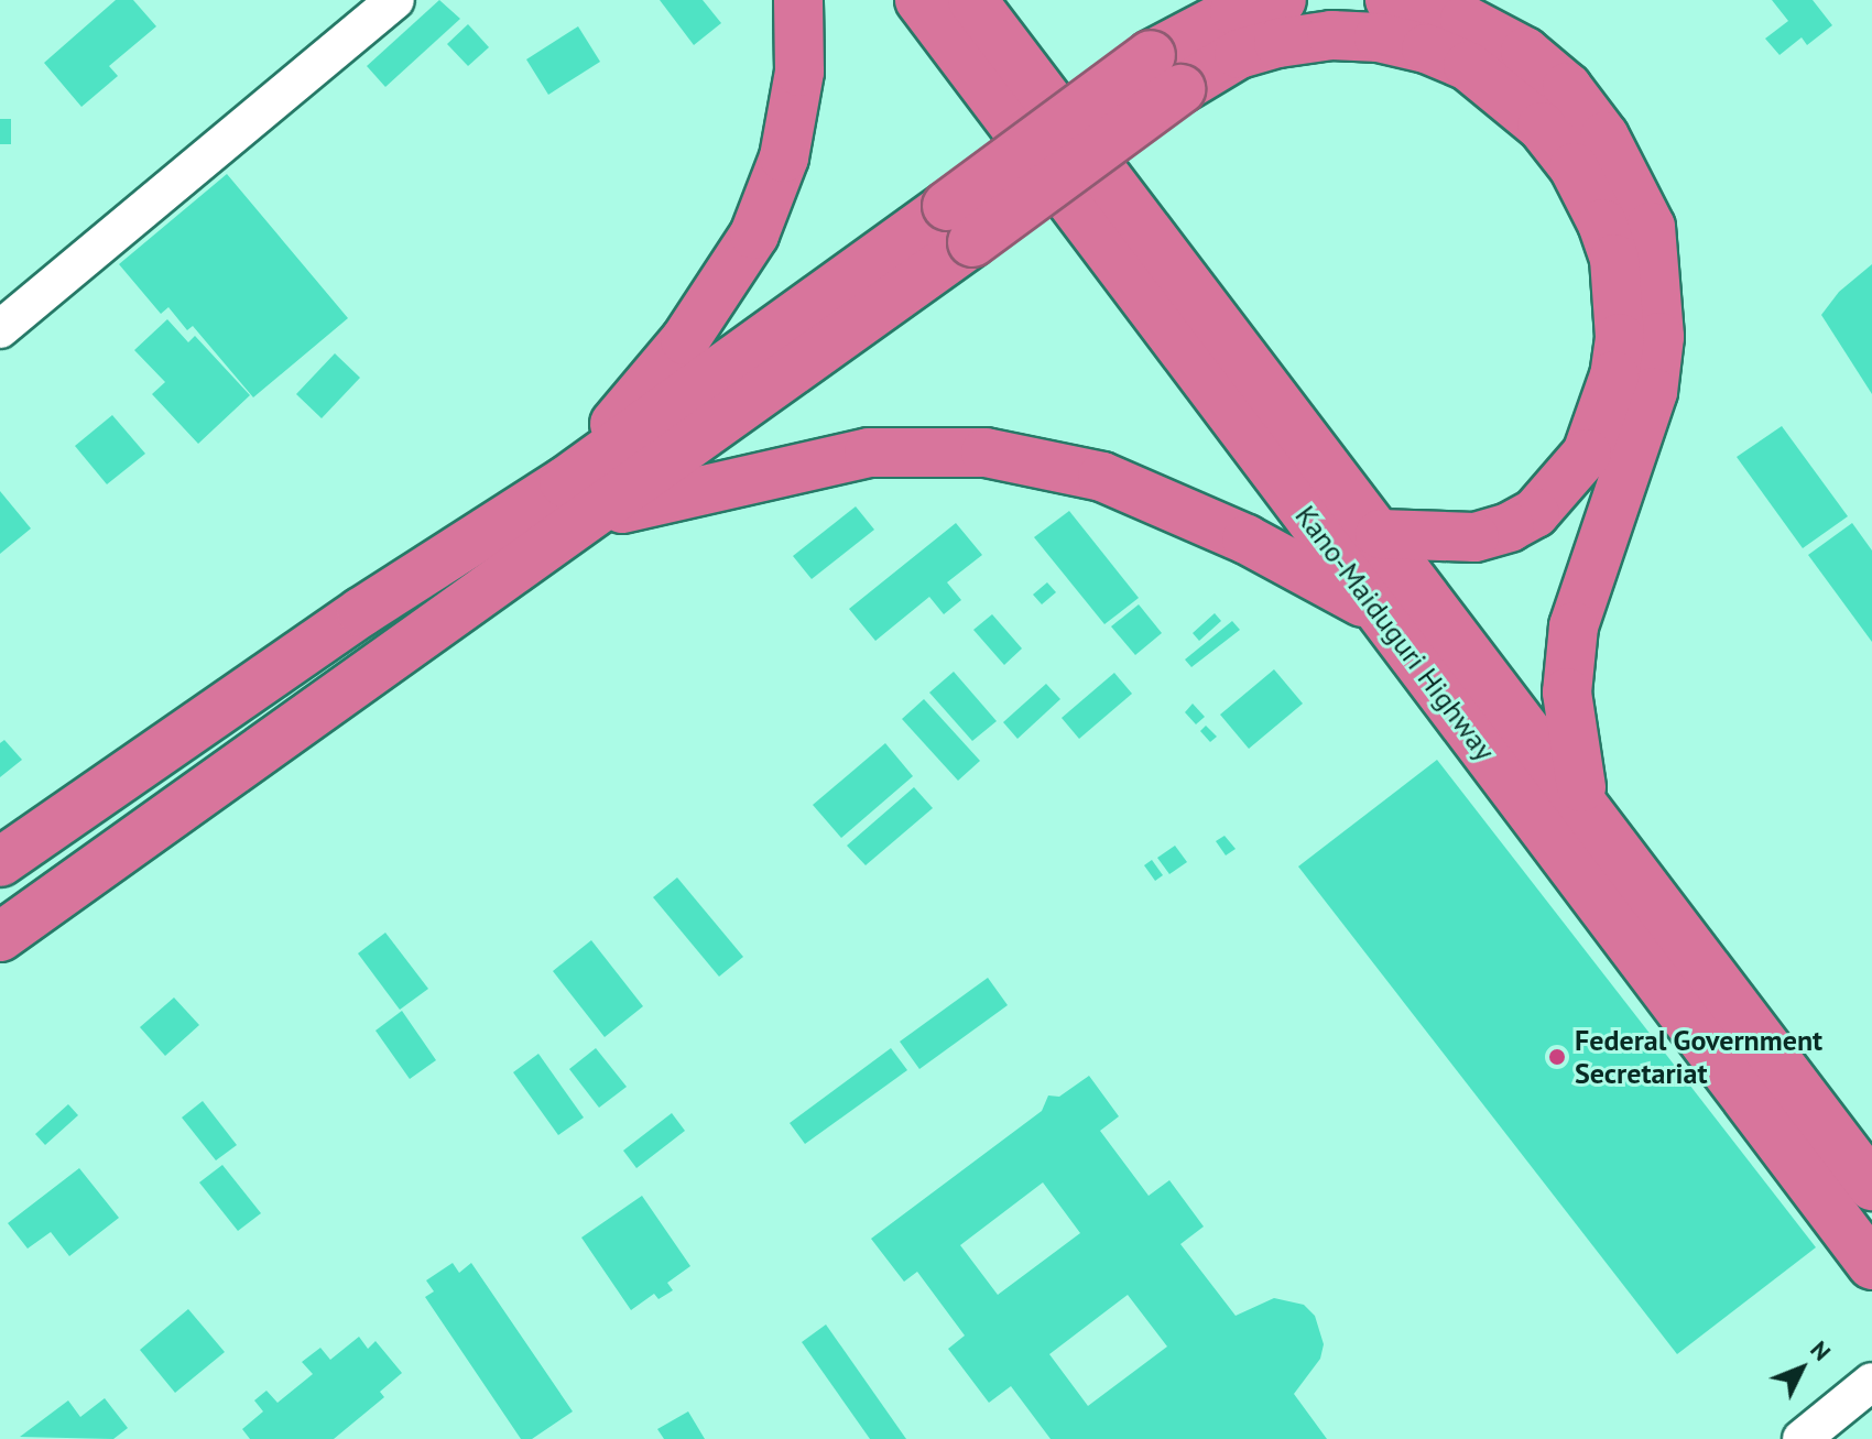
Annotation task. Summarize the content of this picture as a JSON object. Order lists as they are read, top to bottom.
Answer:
{
  "streets": {
    "highway": ["Kano-Maiduguri Highway"]
  },
  "places": ["Federal Government Secretariat"],
  "north": "top right"
}
